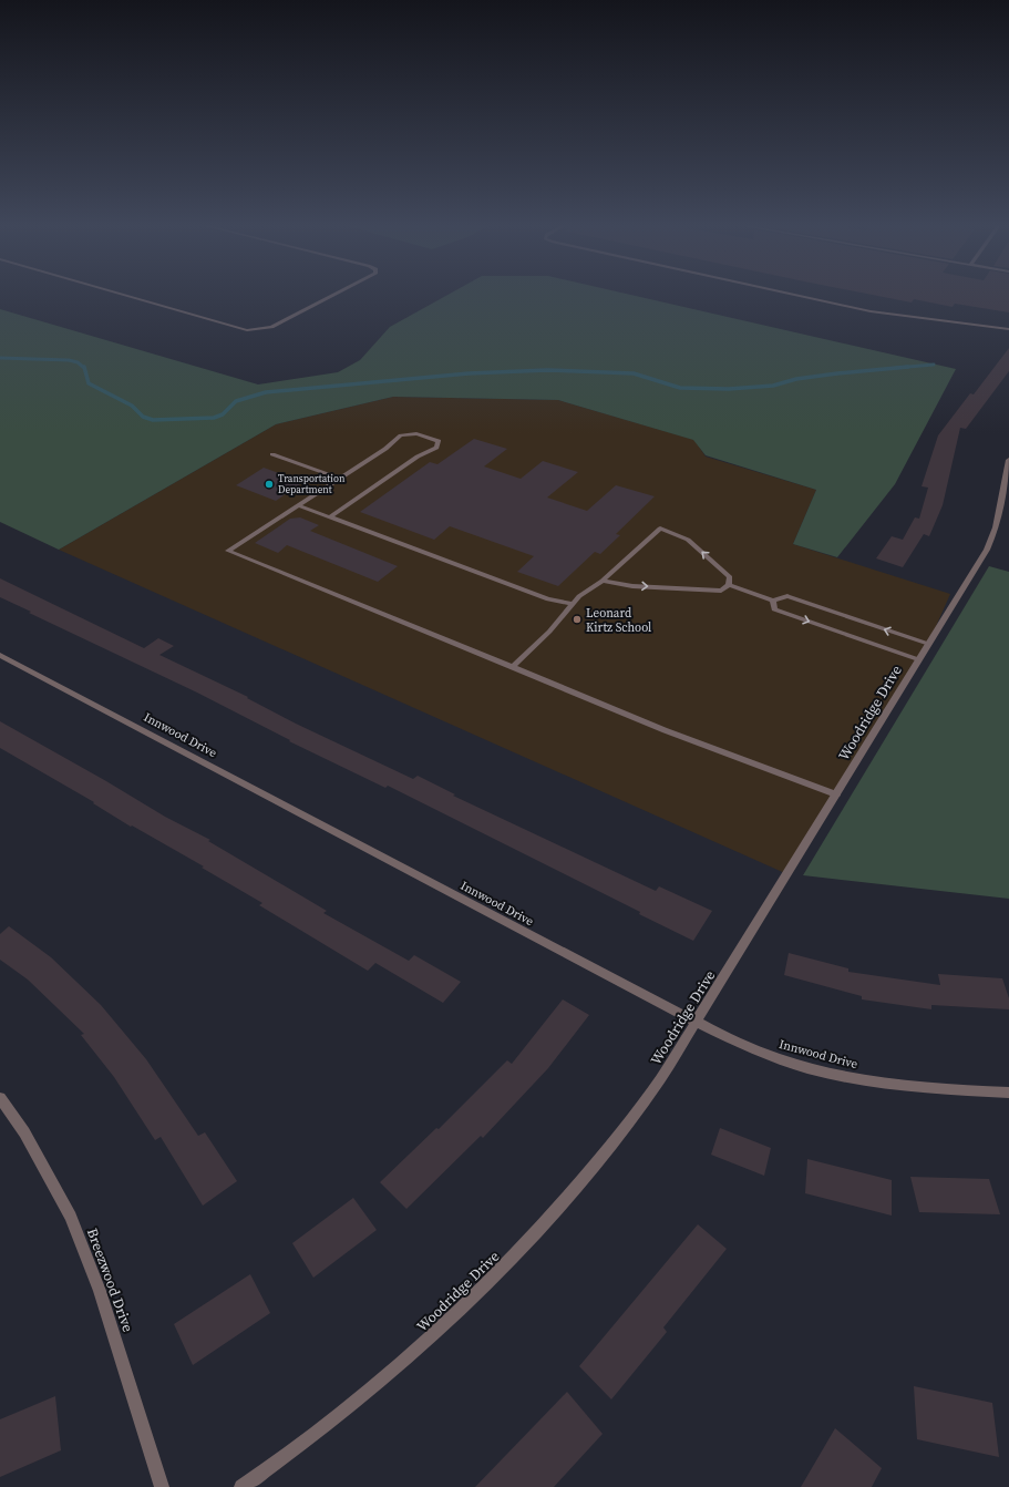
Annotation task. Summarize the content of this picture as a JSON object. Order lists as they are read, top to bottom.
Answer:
{
  "streets": {
    "street": ["Woodridge Drive", "Innwood Drive", "Breezwood Drive"]
  },
  "crossings": [
    ["Woodridge Drive", "Innwood Drive"]
  ],
  "places": ["Transportation Department", "Leonard Kirtz School"]
}
